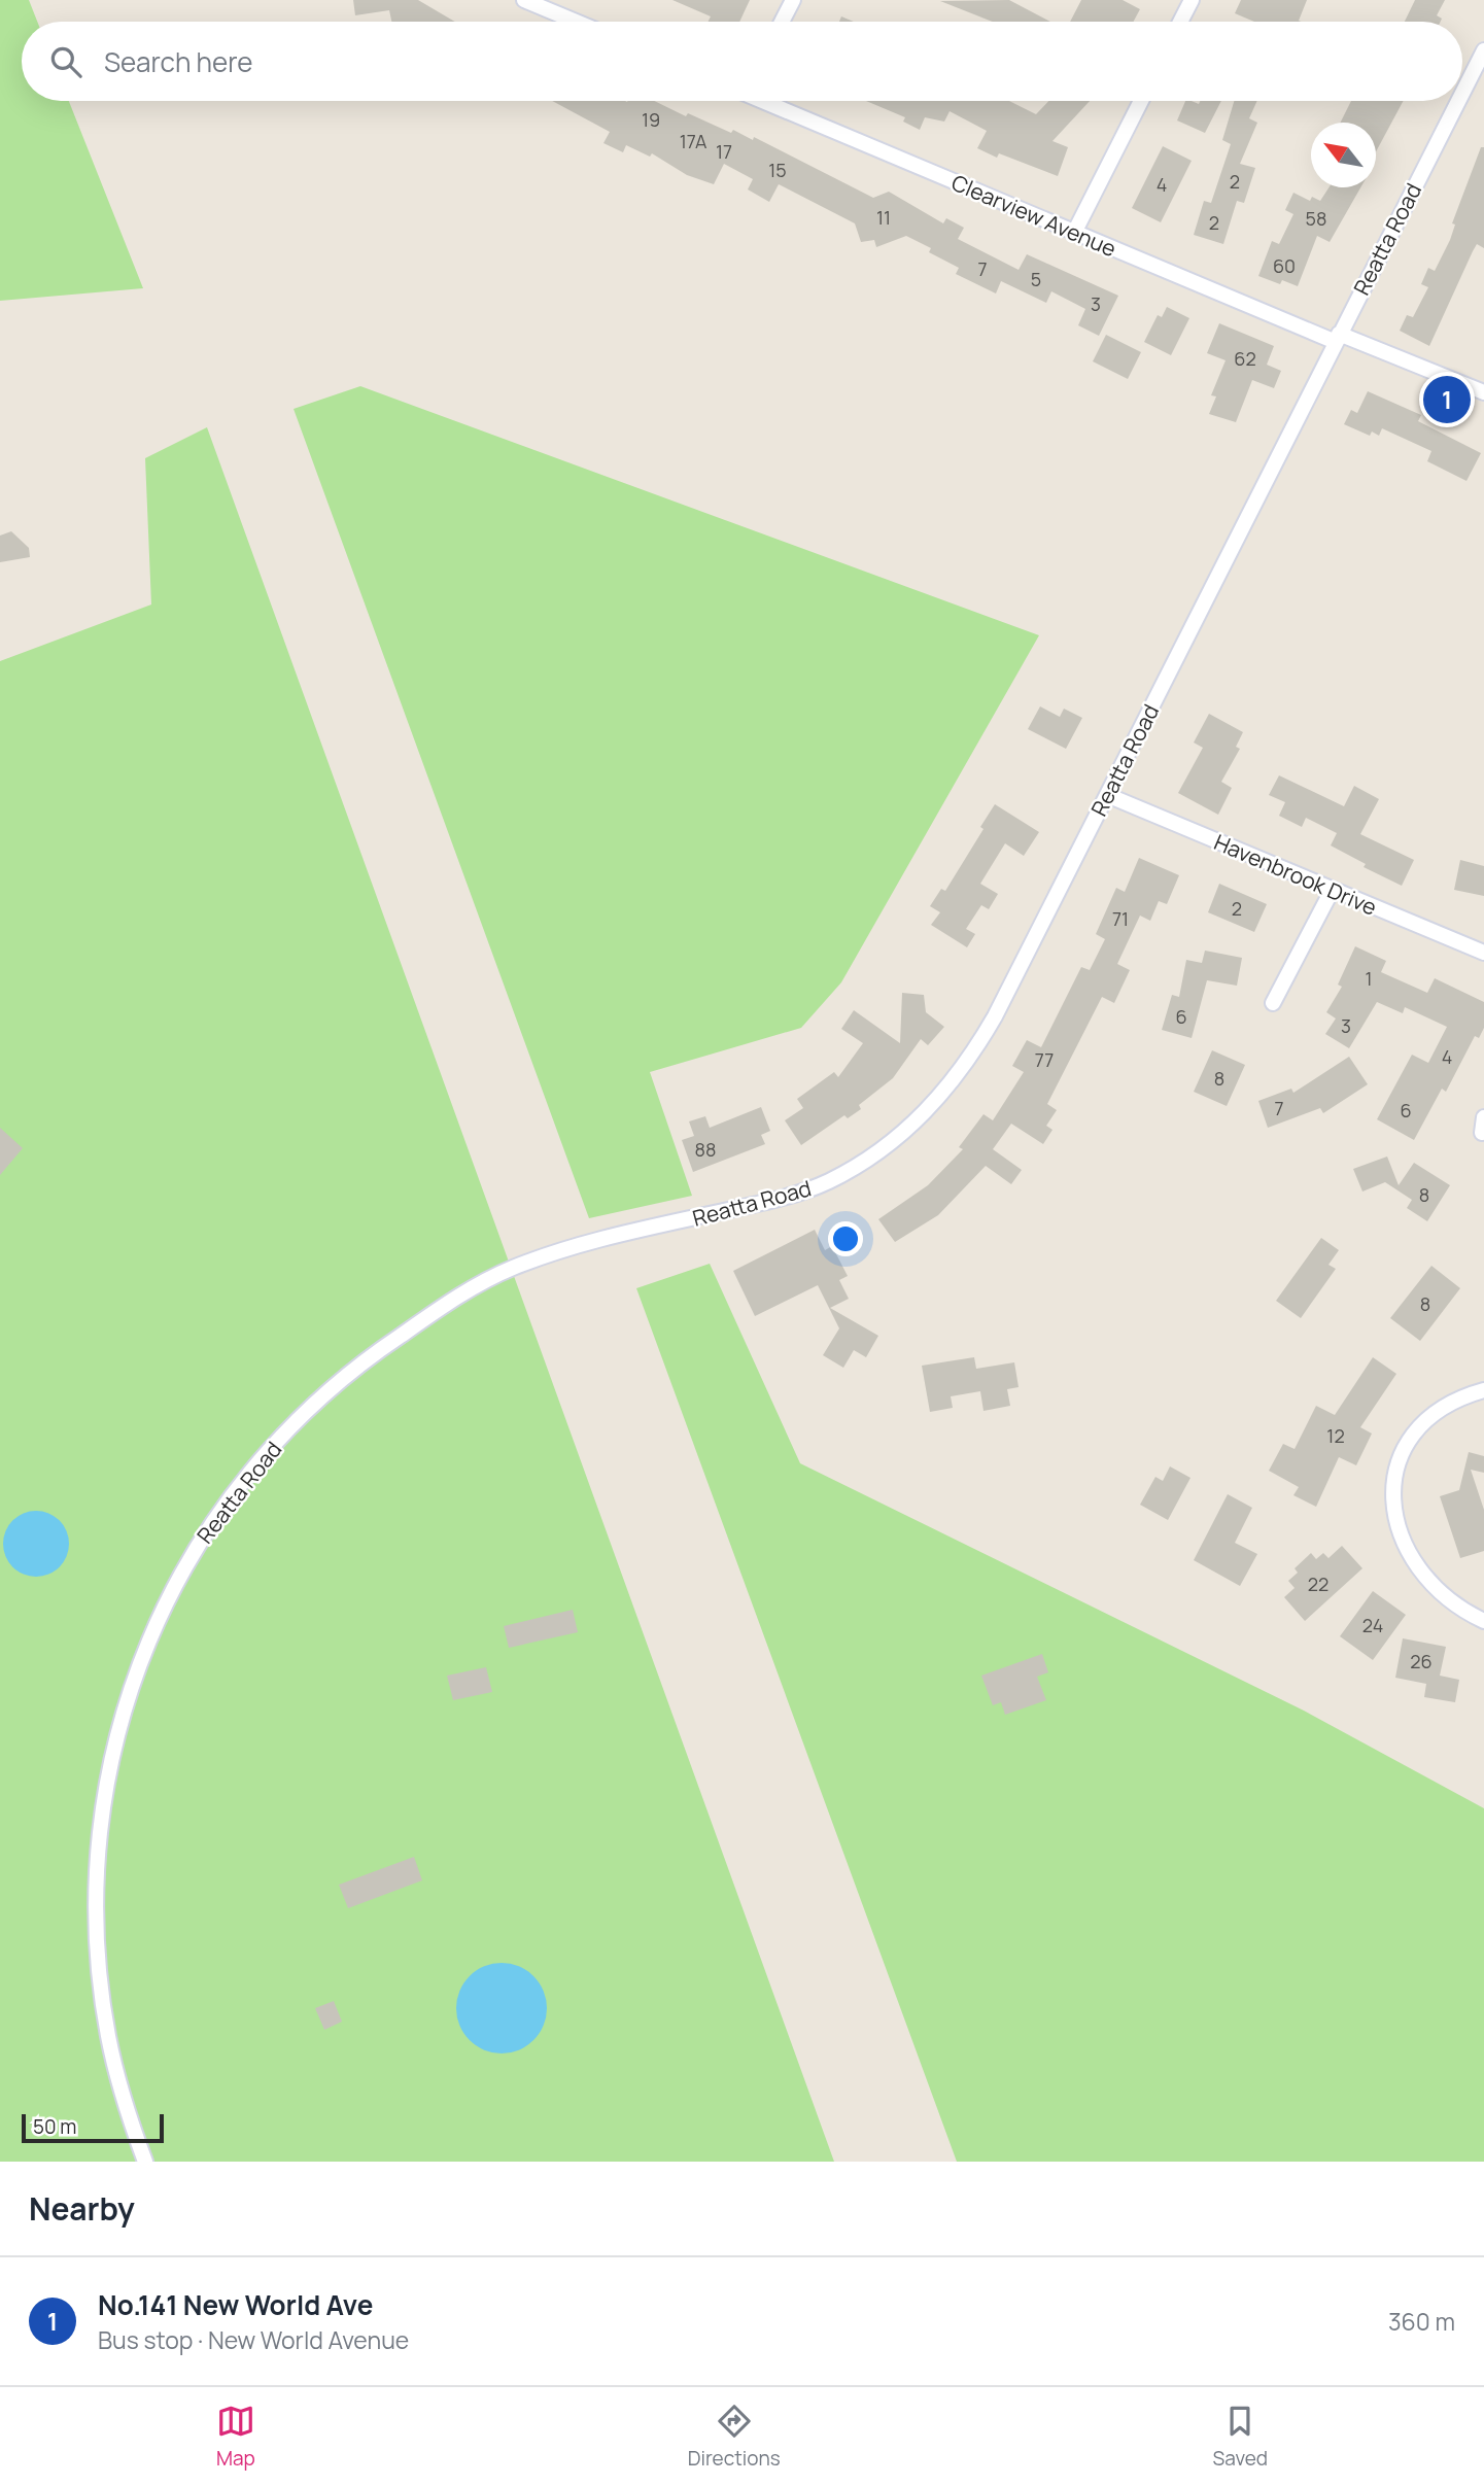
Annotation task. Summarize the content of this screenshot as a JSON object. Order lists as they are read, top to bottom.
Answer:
{
  "streets": {
    "street": ["Clearview Avenue", "Reatta Road", "Havenbrook Drive"]
  },
  "crossings": [
    ["Clearview Avenue", "Reatta Road"],
    ["Reatta Road", "Havenbrook Drive"]
  ],
  "house_numbers": [
    "19",
    "17A",
    "17",
    "15",
    "2",
    "4",
    "11",
    "58",
    "2",
    "60",
    "7",
    "5",
    "3",
    "62",
    "2",
    "71",
    "1",
    "6",
    "3",
    "4",
    "77",
    "8",
    "7",
    "6",
    "88",
    "8",
    "8",
    "12",
    "22",
    "24",
    "26"
  ],
  "scale_bar": "50 m",
  "north": "top left",
  "page": {
    "search": "Search here",
    "pins": "1",
    "scale": "50 m",
    "heading": "Nearby",
    "list": [
      {
        "mark": "1",
        "name": "No.141 New World Ave",
        "note": "Bus stop · New World Avenue",
        "value": "360 m"
      }
    ],
    "nav": ["Map", "Directions", "Saved"]
  }
}
